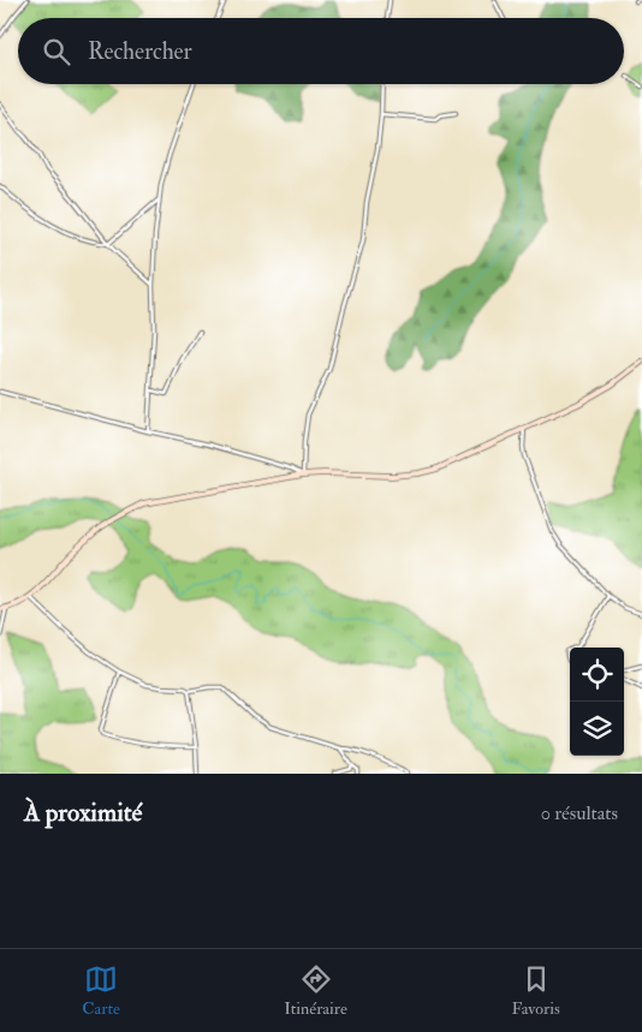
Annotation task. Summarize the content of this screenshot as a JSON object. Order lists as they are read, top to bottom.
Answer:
{
  "page": {
    "search": "Rechercher",
    "heading": ["À proximité", "0 résultats"],
    "nav": ["Carte", "Itinéraire", "Favoris"]
  }
}
